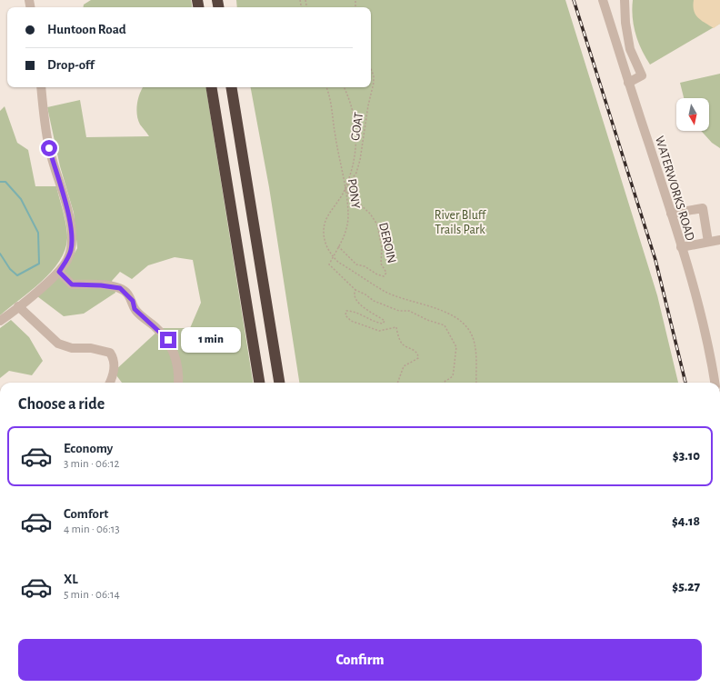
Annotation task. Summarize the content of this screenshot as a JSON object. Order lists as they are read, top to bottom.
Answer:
{
  "streets": {
    "street": ["WATERWORKS ROAD"],
    "path": ["GOAT", "PONY", "DEROIN"]
  },
  "crossings": [
    ["GOAT", "PONY"],
    ["GOAT", "DEROIN"],
    ["PONY", "DEROIN"]
  ],
  "parks": ["River Bluff Trails Park"],
  "north": "bottom",
  "page": {
    "banner": ["Huntoon Road", "Drop-off"],
    "bubble": "1 min",
    "heading": "Choose a ride",
    "list": [
      {
        "name": "Economy",
        "note": "3 min · 06:12",
        "value": "$3.10"
      },
      {
        "name": "Comfort",
        "note": "4 min · 06:13",
        "value": "$4.18"
      },
      {
        "name": "XL",
        "note": "5 min · 06:14",
        "value": "$5.27"
      }
    ],
    "buttons": "Confirm"
  }
}
